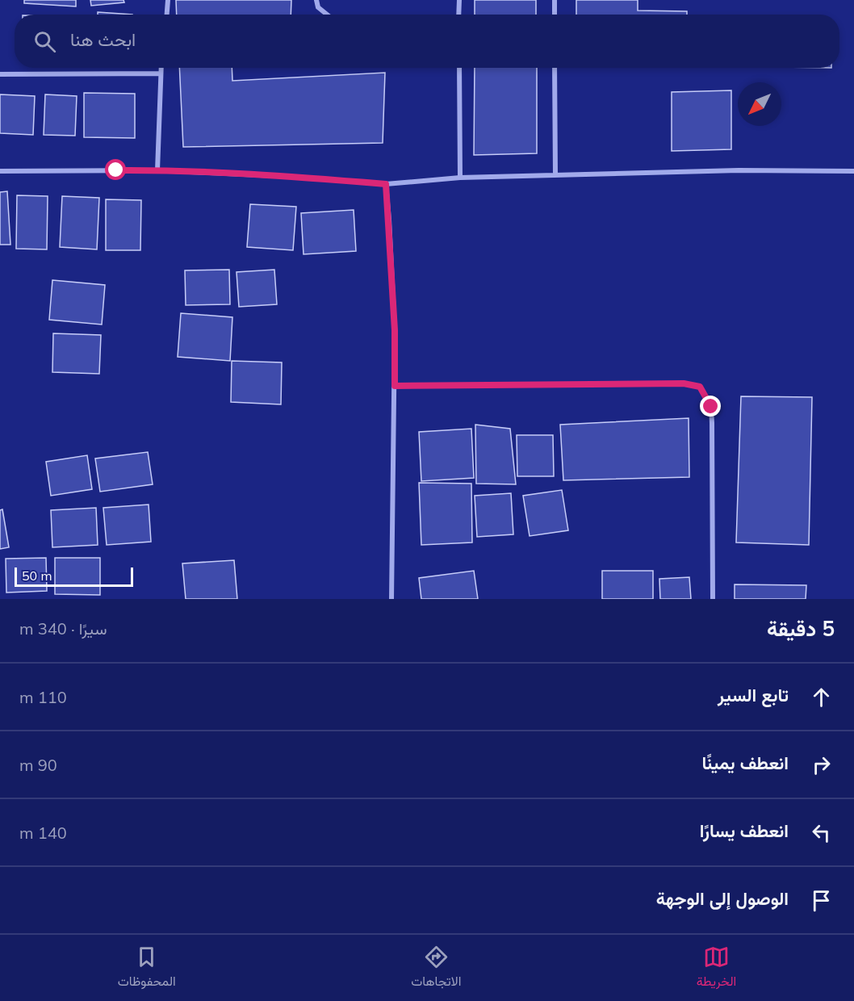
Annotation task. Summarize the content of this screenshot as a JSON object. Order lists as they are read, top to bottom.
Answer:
{
  "scale_bar": "50 m",
  "north": "bottom left",
  "page": {
    "search": "ابحث هنا",
    "scale": "50 m",
    "heading": ["5 دقيقة", "سيرًا · 340 m"],
    "list": [
      ["تابع السير", "110 m"],
      ["انعطف يمينًا", "90 m"],
      ["انعطف يسارًا", "140 m"],
      "الوصول إلى الوجهة"
    ],
    "nav": ["الخريطة", "الاتجاهات", "المحفوظات"]
  }
}
